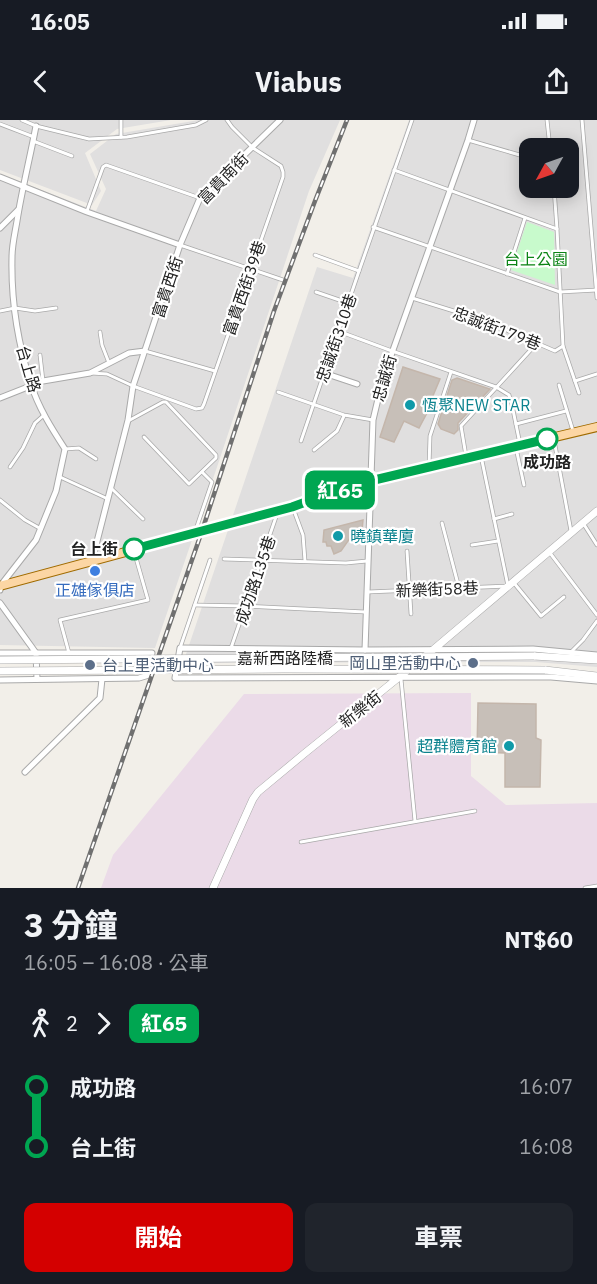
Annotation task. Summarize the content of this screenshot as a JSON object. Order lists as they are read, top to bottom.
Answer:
{
  "streets": {
    "street": [
      "富貴南街",
      "富貴西街",
      "台上路",
      "忠誠街",
      "嘉新西路陸橋",
      "新樂街"
    ],
    "lane": [
      "富貴西街39巷",
      "忠誠街179巷",
      "忠誠街310巷",
      "成功路135巷",
      "新樂街58巷"
    ]
  },
  "crossings": [
    ["富貴南街", "富貴西街"],
    ["富貴南街", "富貴西街39巷"],
    ["富貴西街", "富貴西街39巷"],
    ["富貴西街", "台上路"],
    ["忠誠街179巷", "忠誠街"],
    ["忠誠街310巷", "忠誠街"],
    ["忠誠街", "新樂街58巷"],
    ["新樂街58巷", "新樂街"]
  ],
  "parks": ["台上公園"],
  "places": [
    "恆聚NEW STAR",
    "成功路",
    "曉鎮華廈",
    "台上街",
    "正雄傢俱店",
    "岡山里活動中心",
    "台上里活動中心",
    "超群體育館"
  ],
  "lines": ["bus line 紅65"],
  "north": "bottom left",
  "page": {
    "status": "16:05",
    "header": "Viabus",
    "on_map": "紅65",
    "heading": ["3 分鐘", "16:05 – 16:08 · 公車", "NT$60"],
    "legs": ["2", "紅65"],
    "list": [
      {
        "name": "成功路",
        "value": "16:07"
      },
      {
        "name": "台上街",
        "value": "16:08"
      }
    ],
    "buttons": ["開始", "車票"]
  }
}
